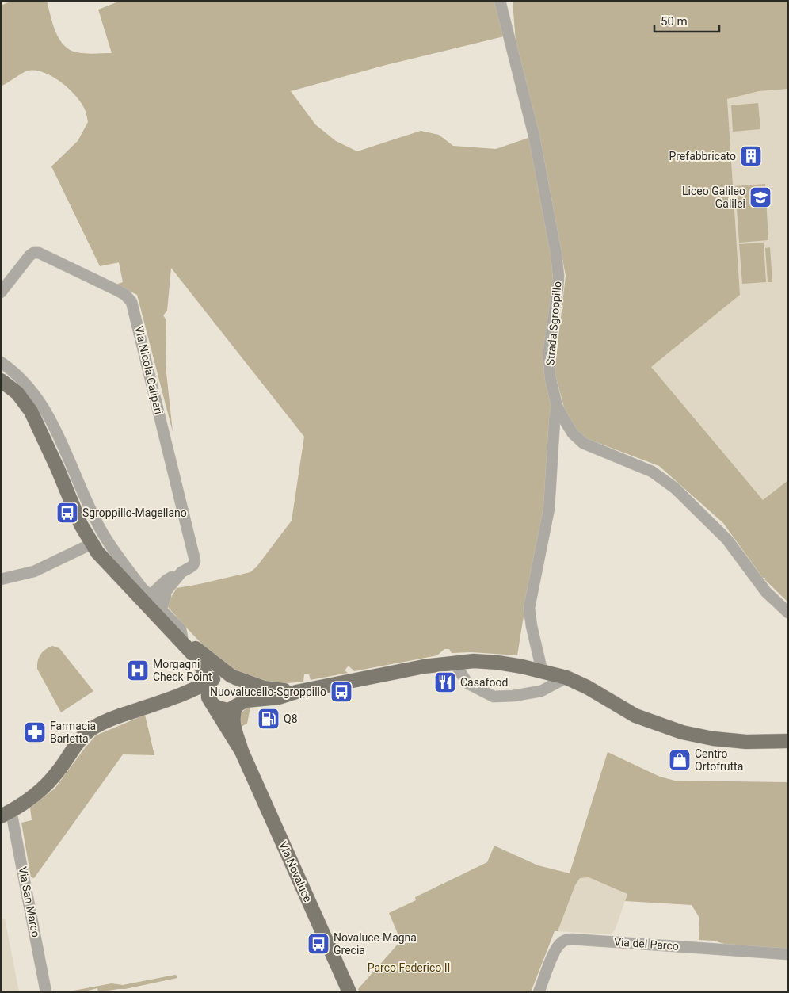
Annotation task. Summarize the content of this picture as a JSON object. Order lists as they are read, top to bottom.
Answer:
{
  "streets": {
    "main road": ["Via Novaluce"],
    "street": [
      "Strada Sgroppillo",
      "Via Nicola Calipari",
      "Via San Marco",
      "Via del Parco"
    ]
  },
  "parks": ["Parco Federico II"],
  "places": {
    "building": ["Prefabbricato"],
    "school or university": ["Liceo Galileo Galilei"],
    "bus stop": ["Sgroppillo-Magellano", "Nuovalucello-Sgroppillo", "Novaluce-Magna Grecia"],
    "hospital": ["Morgagni Check Point"],
    "restaurant": ["Casafood"],
    "fuel station": ["Q8"],
    "pharmacy": ["Farmacia Barletta"],
    "shop": ["Centro Ortofrutta"]
  },
  "scale_bar": "50 m"
}
